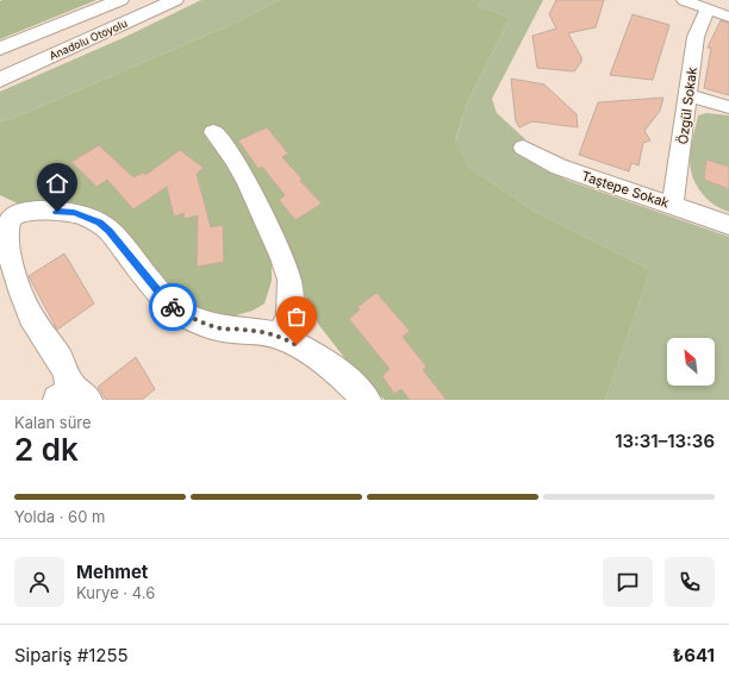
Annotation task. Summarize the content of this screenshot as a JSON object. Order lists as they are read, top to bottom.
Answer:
{
  "streets": {
    "highway": ["Anadolu Otoyolu"],
    "street": ["Özgül Sokak", "Taştepe Sokak"]
  },
  "crossings": [
    ["Özgül Sokak", "Taştepe Sokak"]
  ],
  "north": "top left",
  "page": {
    "heading": ["2 dk", "Kalan süre", "13:31–13:36"],
    "panel": [
      "Mehmet",
      "Kurye · 4.6",
      "Sipariş #1255",
      "₺641"
    ],
    "bar": "Yolda · 60 m"
  }
}
